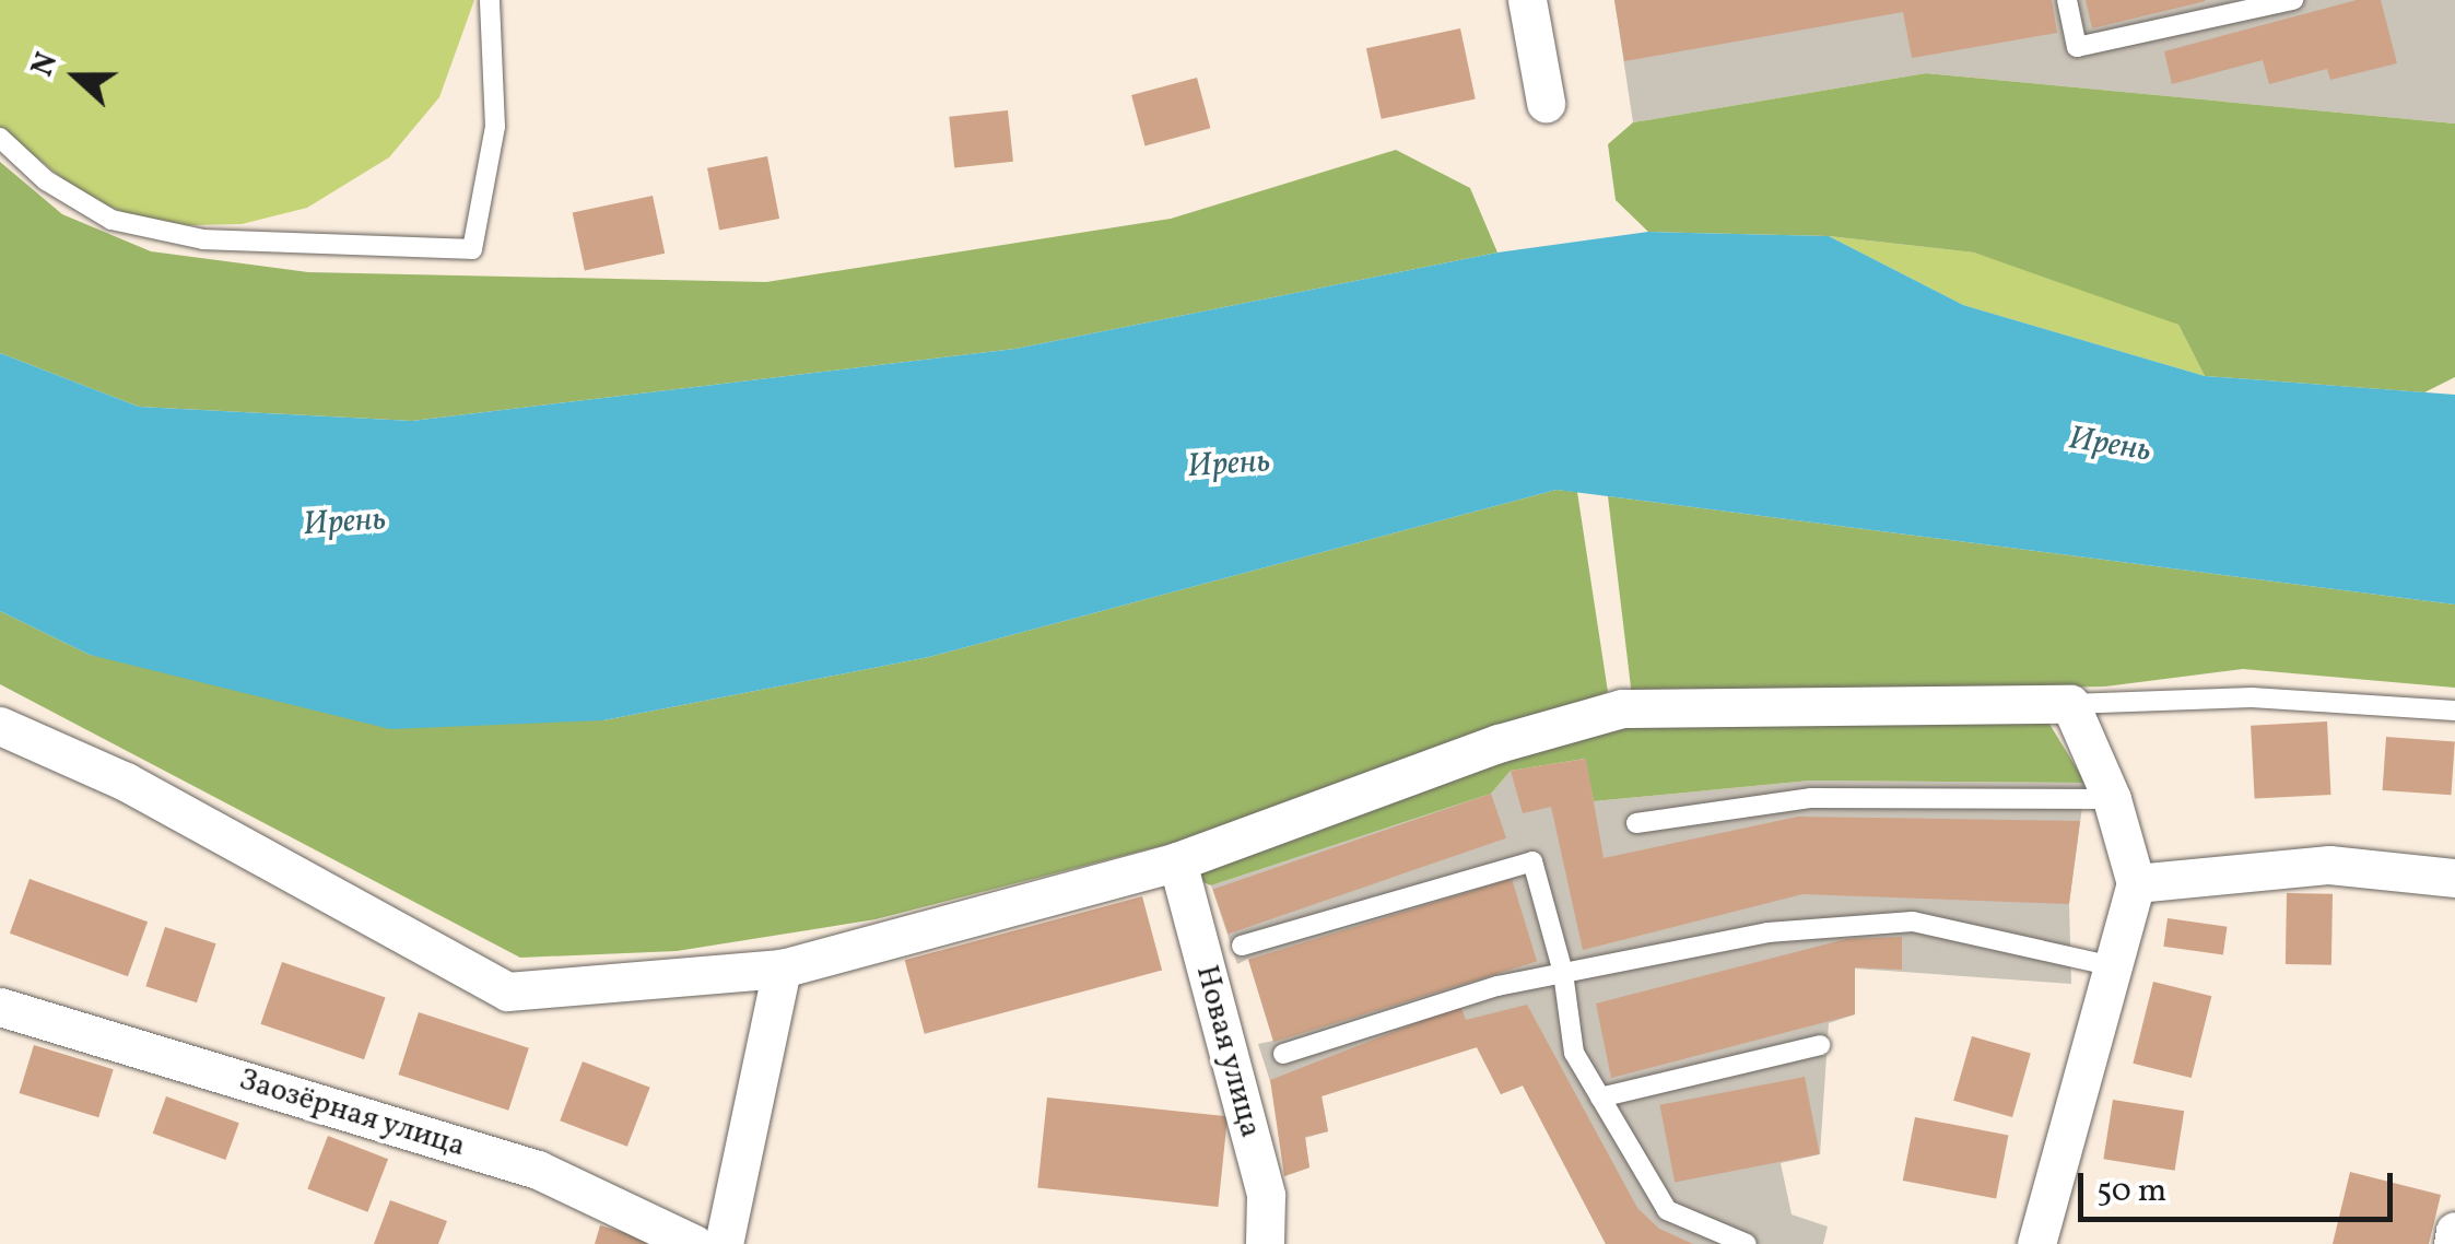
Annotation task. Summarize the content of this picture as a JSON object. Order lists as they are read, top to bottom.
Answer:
{
  "streets": {
    "street": ["Новая улица", "Заозёрная улица"]
  },
  "water": ["Ирень"],
  "scale_bar": "50 m",
  "north": "left"
}
